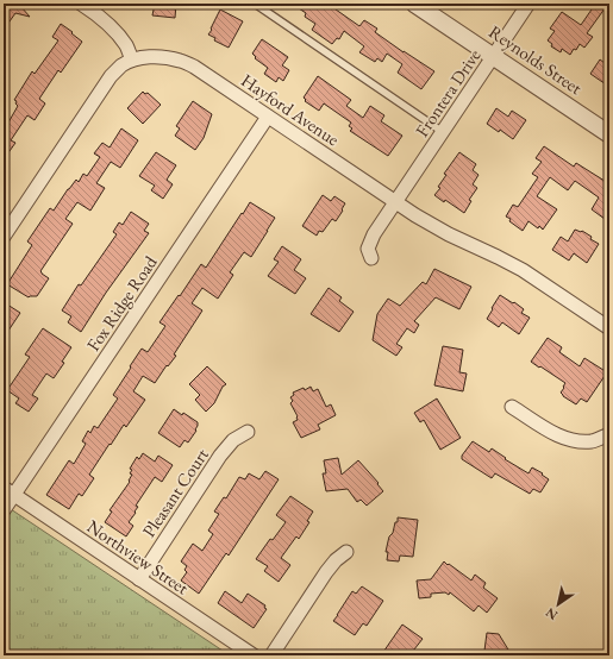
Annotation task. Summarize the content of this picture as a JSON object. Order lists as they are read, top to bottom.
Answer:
{
  "streets": {
    "street": [
      "Reynolds Street",
      "Frontera Drive",
      "Hayford Avenue",
      "Fox Ridge Road",
      "Pleasant Court",
      "Northview Street"
    ]
  },
  "crossings": [
    ["Reynolds Street", "Frontera Drive"],
    ["Frontera Drive", "Hayford Avenue"],
    ["Hayford Avenue", "Fox Ridge Road"],
    ["Fox Ridge Road", "Northview Street"],
    ["Pleasant Court", "Northview Street"]
  ],
  "north": "bottom left"
}
